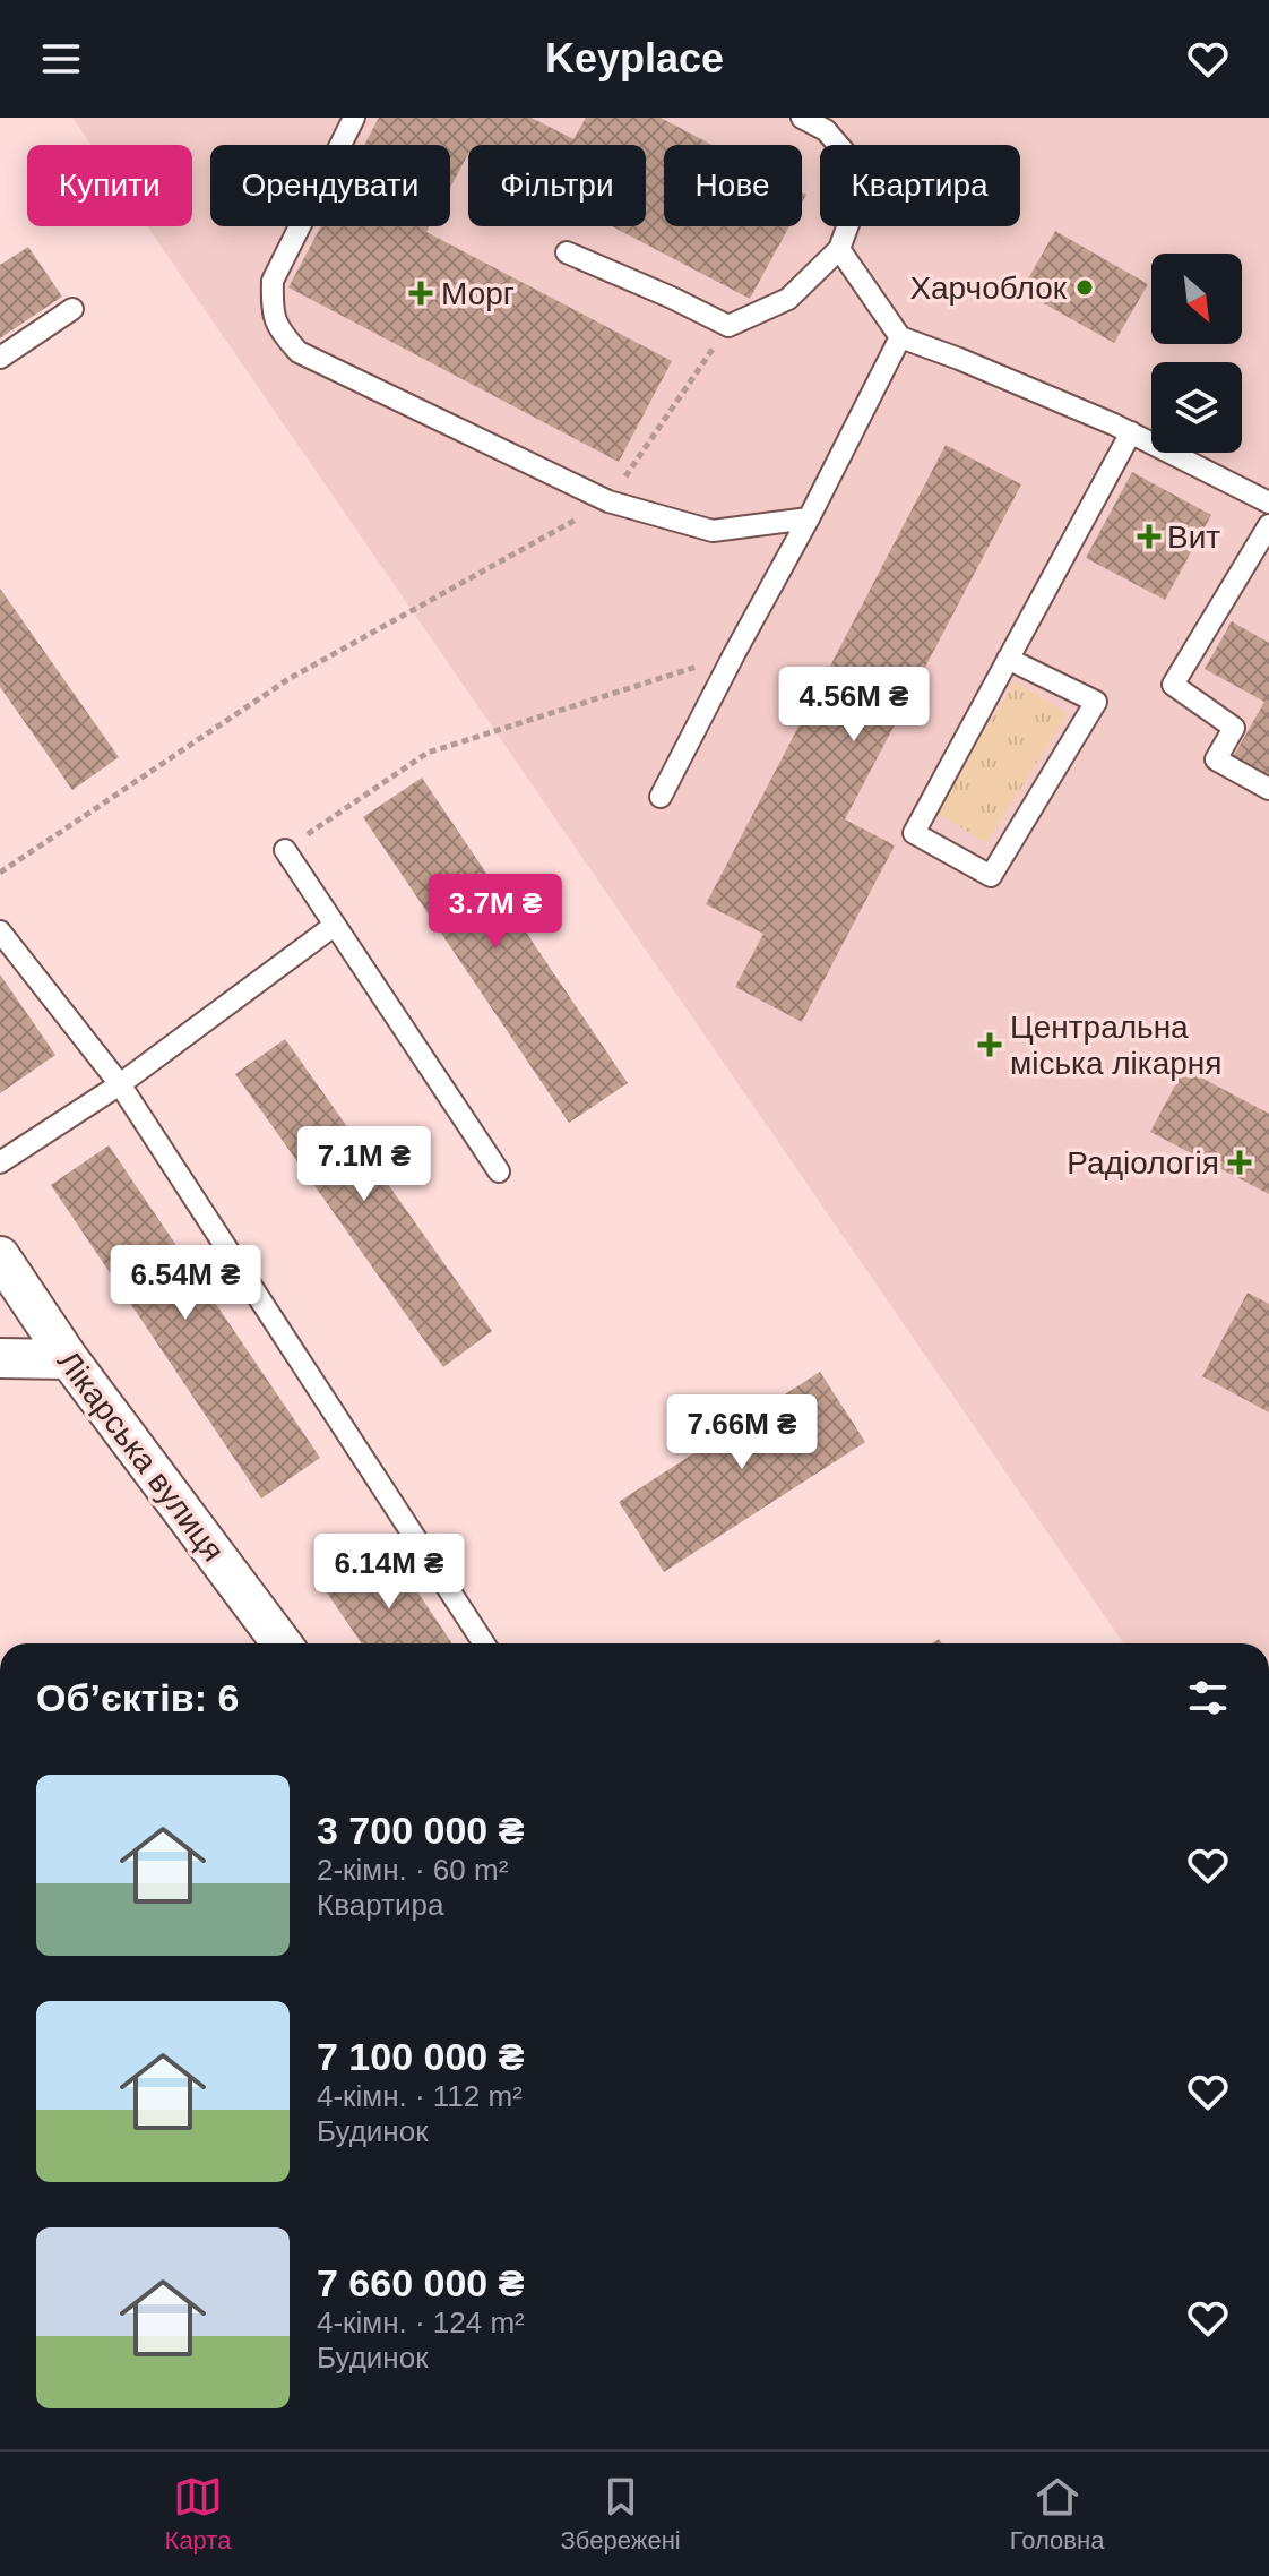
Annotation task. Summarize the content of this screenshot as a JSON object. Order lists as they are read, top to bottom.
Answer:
{
  "streets": {
    "street": ["Лікарська вулиця"]
  },
  "places": {
    "other": ["Харчоблок"],
    "health": [
      "Морг",
      "Вит",
      "Центральна міська лікарня",
      "Радіологія"
    ]
  },
  "north": "bottom right",
  "page": {
    "header": "Keyplace",
    "chip": [
      "Купити",
      "Орендувати",
      "Фільтри",
      "Нове",
      "Квартира"
    ],
    "price": [
      "4.56M ₴",
      "3.7M ₴",
      "7.1M ₴",
      "6.54M ₴",
      "7.66M ₴",
      "6.14M ₴"
    ],
    "heading": "Об’єктів: 6",
    "list": [
      {
        "name": "3 700 000 ₴",
        "note": "2-кімн. · 60 m² · Квартира"
      },
      {
        "name": "7 100 000 ₴",
        "note": "4-кімн. · 112 m² · Будинок"
      },
      {
        "name": "7 660 000 ₴",
        "note": "4-кімн. · 124 m² · Будинок"
      }
    ],
    "tabs": ["Карта", "Збережені", "Головна"]
  }
}
